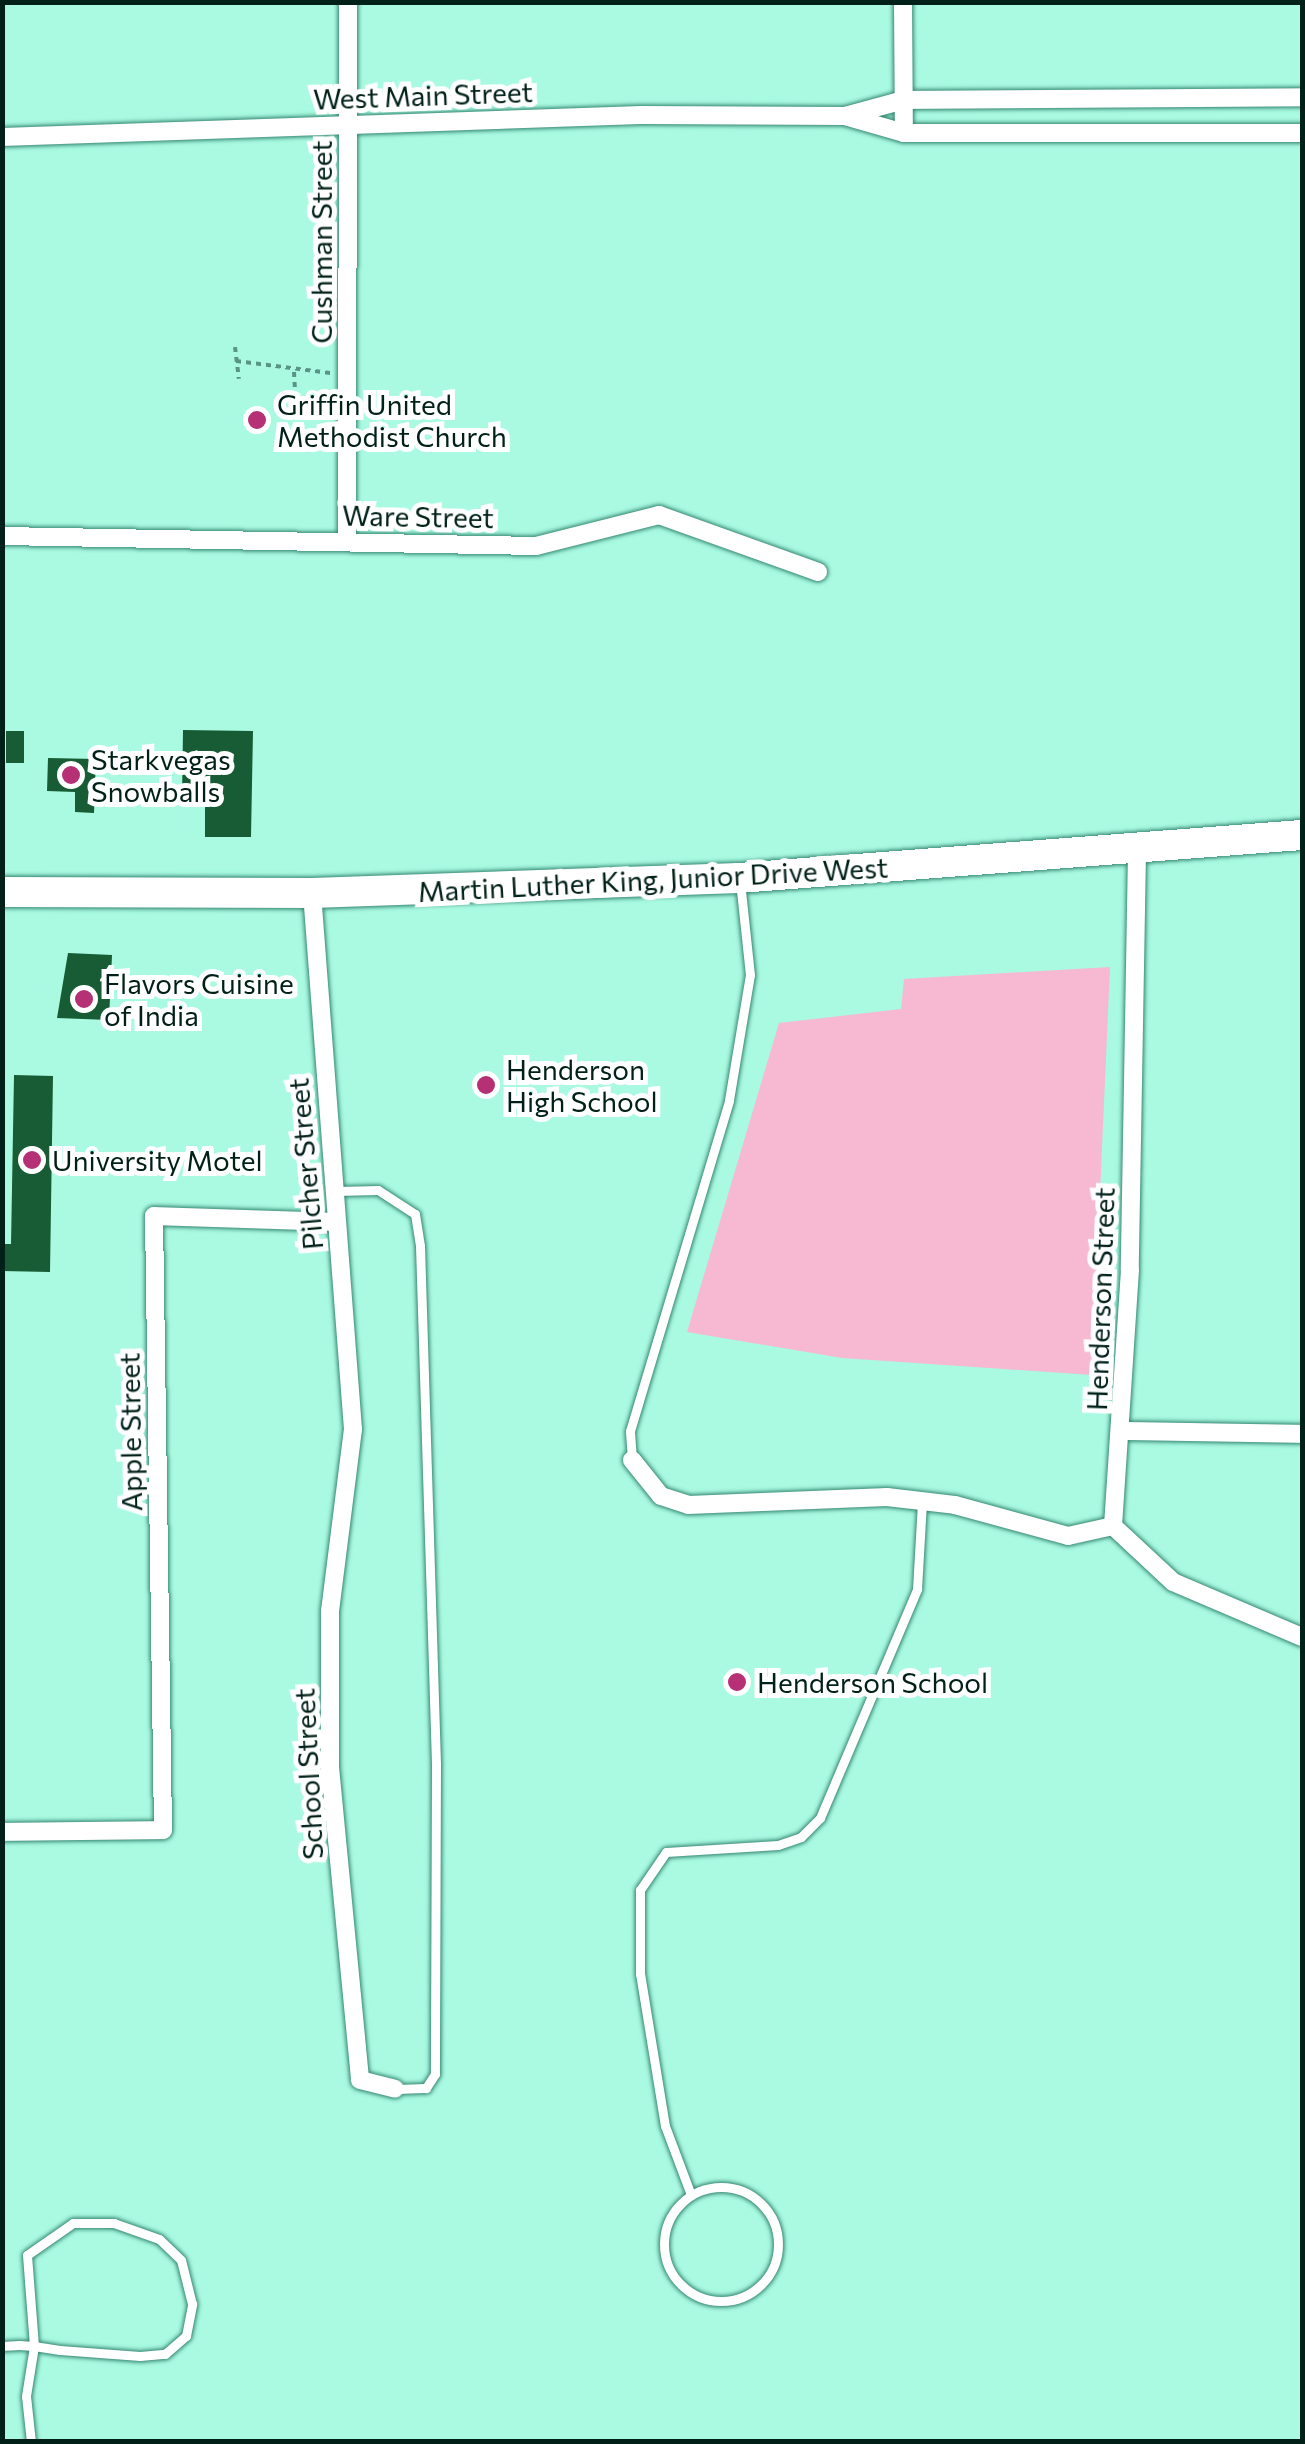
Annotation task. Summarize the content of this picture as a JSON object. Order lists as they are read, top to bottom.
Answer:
{
  "streets": {
    "main road": ["Martin Luther King, Junior Drive West"],
    "street": [
      "West Main Street",
      "Cushman Street",
      "Ware Street",
      "Pilcher Street",
      "Henderson Street",
      "Apple Street",
      "School Street"
    ]
  },
  "crossings": [
    ["West Main Street", "Cushman Street"],
    ["Cushman Street", "Ware Street"],
    ["Martin Luther King, Junior Drive West", "Pilcher Street"],
    ["Martin Luther King, Junior Drive West", "Henderson Street"],
    ["Pilcher Street", "Apple Street"],
    ["Pilcher Street", "School Street"]
  ],
  "places": [
    "Griffin United Methodist Church",
    "Starkvegas Snowballs",
    "Flavors Cuisine of India",
    "Henderson High School",
    "University Motel",
    "Henderson School"
  ]
}
